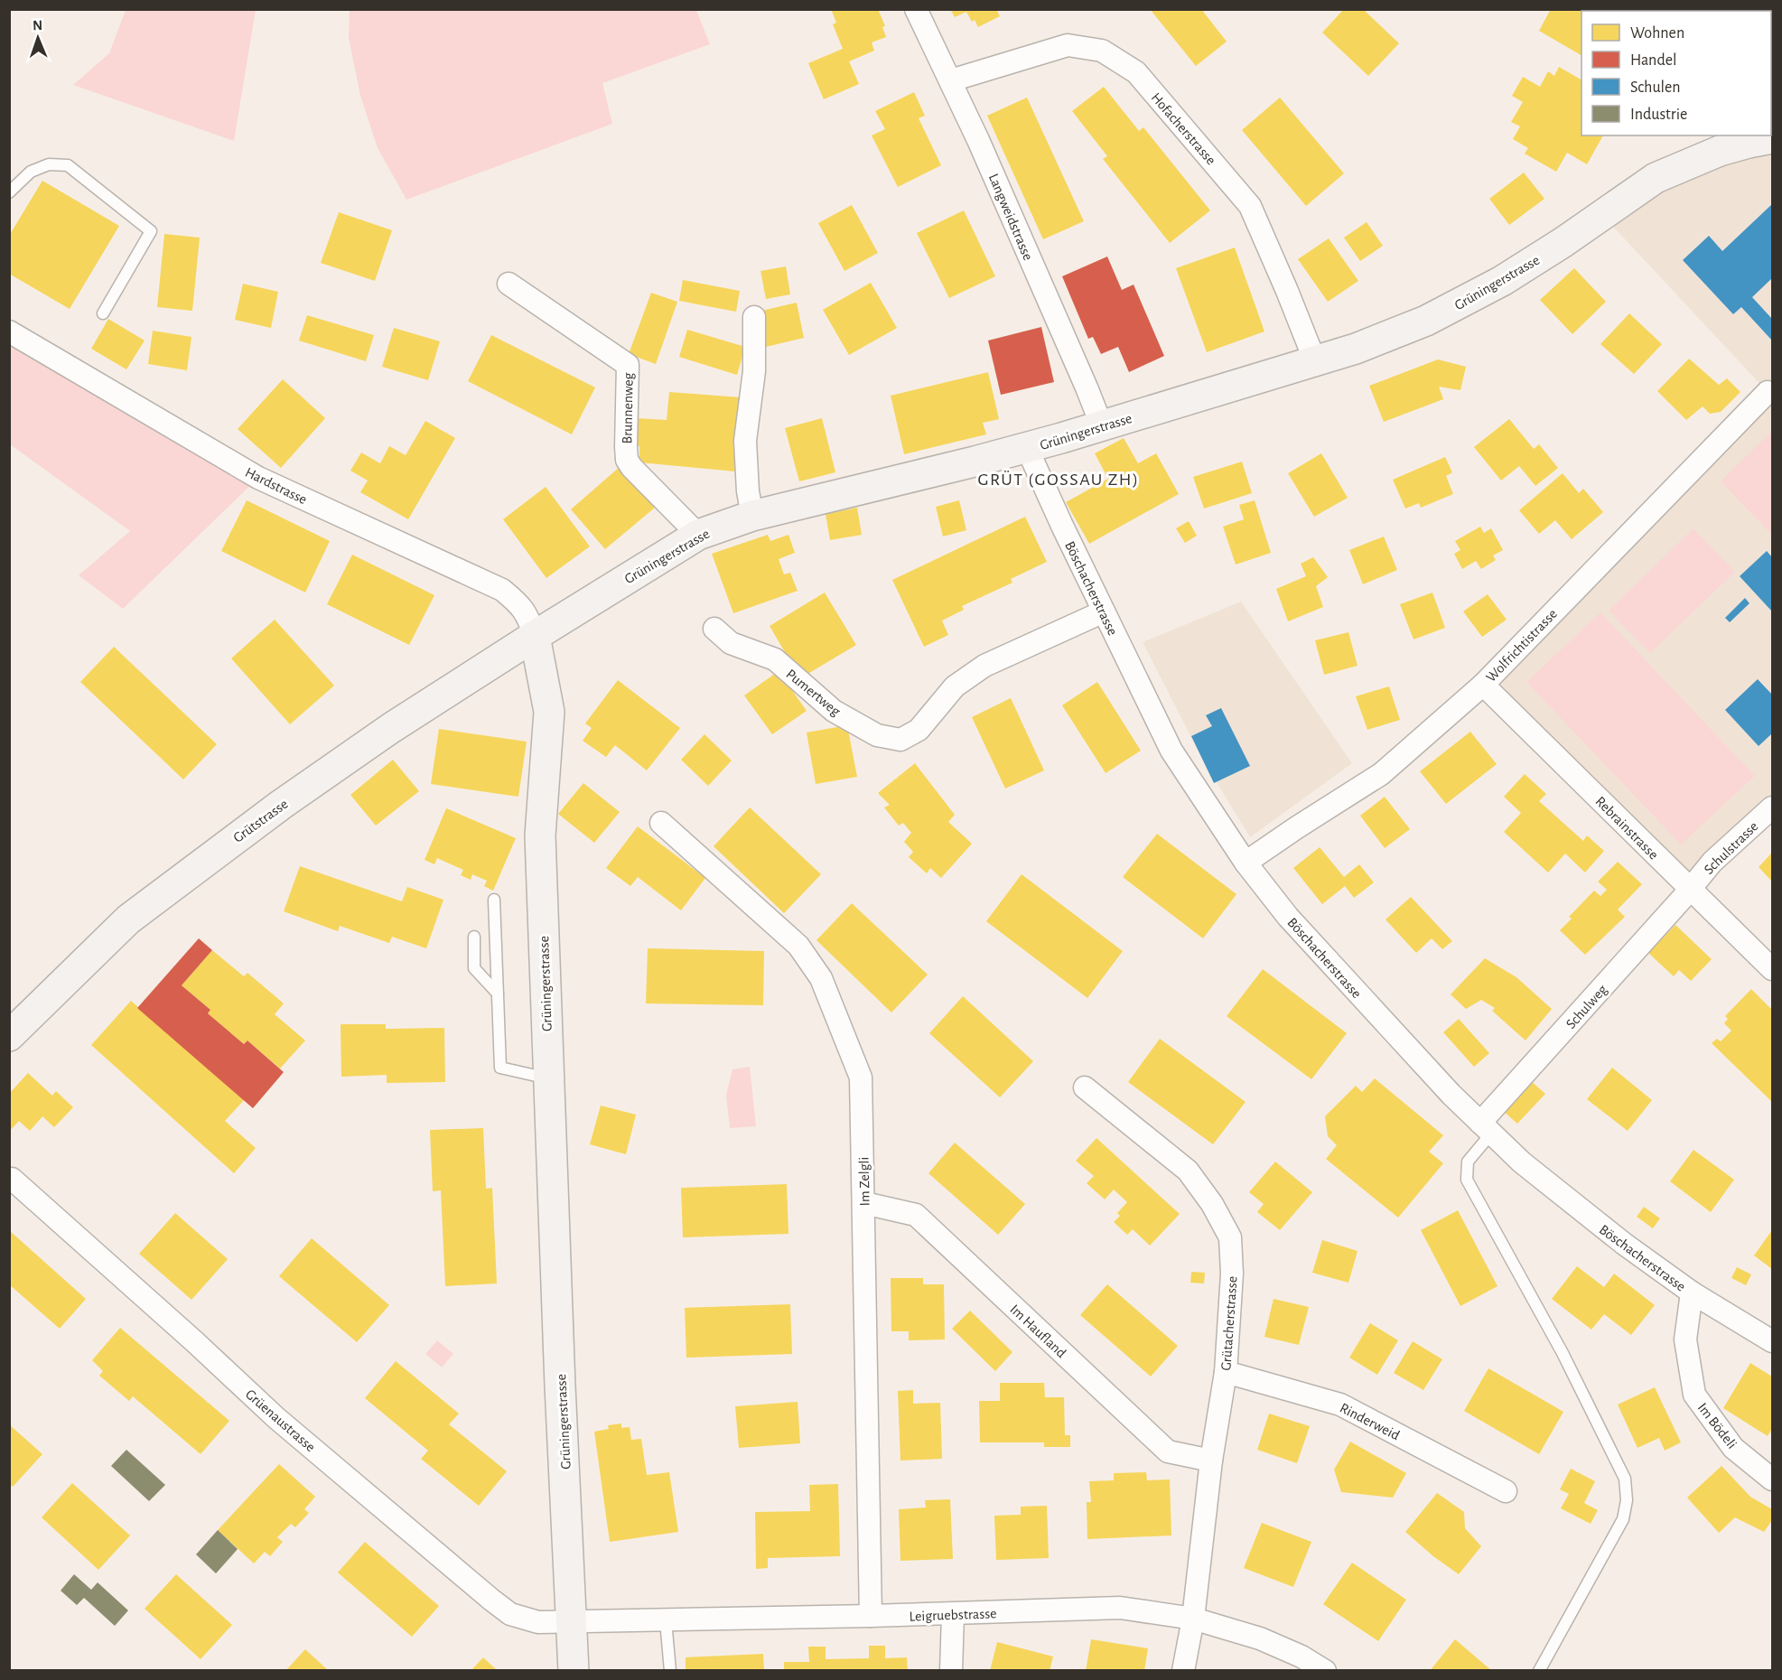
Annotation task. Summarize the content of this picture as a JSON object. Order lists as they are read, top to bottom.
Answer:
{
  "streets": {
    "main road": ["Grüningerstrasse", "Grütstrasse"],
    "street": [
      "Hofacherstrasse",
      "Langweidstrasse",
      "Brunnenweg",
      "Hardstrasse",
      "Böschacherstrasse",
      "Wolfrichtistrasse",
      "Pumertweg",
      "Rebrainstrasse",
      "Schulstrasse",
      "Schulweg",
      "Im Zelgli",
      "Grütacherstrasse",
      "Im Haufland",
      "Grüenaustrasse",
      "Rinderweid",
      "Im Bödeli",
      "Leigruebstrasse"
    ]
  },
  "crossings": [
    ["Hofacherstrasse", "Langweidstrasse"],
    ["Hofacherstrasse", "Grüningerstrasse"],
    ["Langweidstrasse", "Grüningerstrasse"],
    ["Grüningerstrasse", "Brunnenweg"],
    ["Grüningerstrasse", "Hardstrasse"],
    ["Grüningerstrasse", "Böschacherstrasse"],
    ["Grüningerstrasse", "Grütstrasse"],
    ["Grüningerstrasse", "Grüenaustrasse"],
    ["Grüningerstrasse", "Leigruebstrasse"],
    ["Hardstrasse", "Grütstrasse"],
    ["Böschacherstrasse", "Wolfrichtistrasse"],
    ["Böschacherstrasse", "Pumertweg"],
    ["Böschacherstrasse", "Schulweg"],
    ["Böschacherstrasse", "Im Bödeli"],
    ["Wolfrichtistrasse", "Rebrainstrasse"],
    ["Rebrainstrasse", "Schulstrasse"],
    ["Rebrainstrasse", "Schulweg"],
    ["Schulstrasse", "Schulweg"],
    ["Im Zelgli", "Im Haufland"],
    ["Im Zelgli", "Leigruebstrasse"],
    ["Grütacherstrasse", "Im Haufland"],
    ["Grütacherstrasse", "Rinderweid"],
    ["Grütacherstrasse", "Leigruebstrasse"],
    ["Grüenaustrasse", "Leigruebstrasse"]
  ],
  "districts": ["GRÜT (GOSSAU ZH)"],
  "legend": [
    "Wohnen",
    "Handel",
    "Schulen",
    "Industrie"
  ],
  "north": "top"
}
